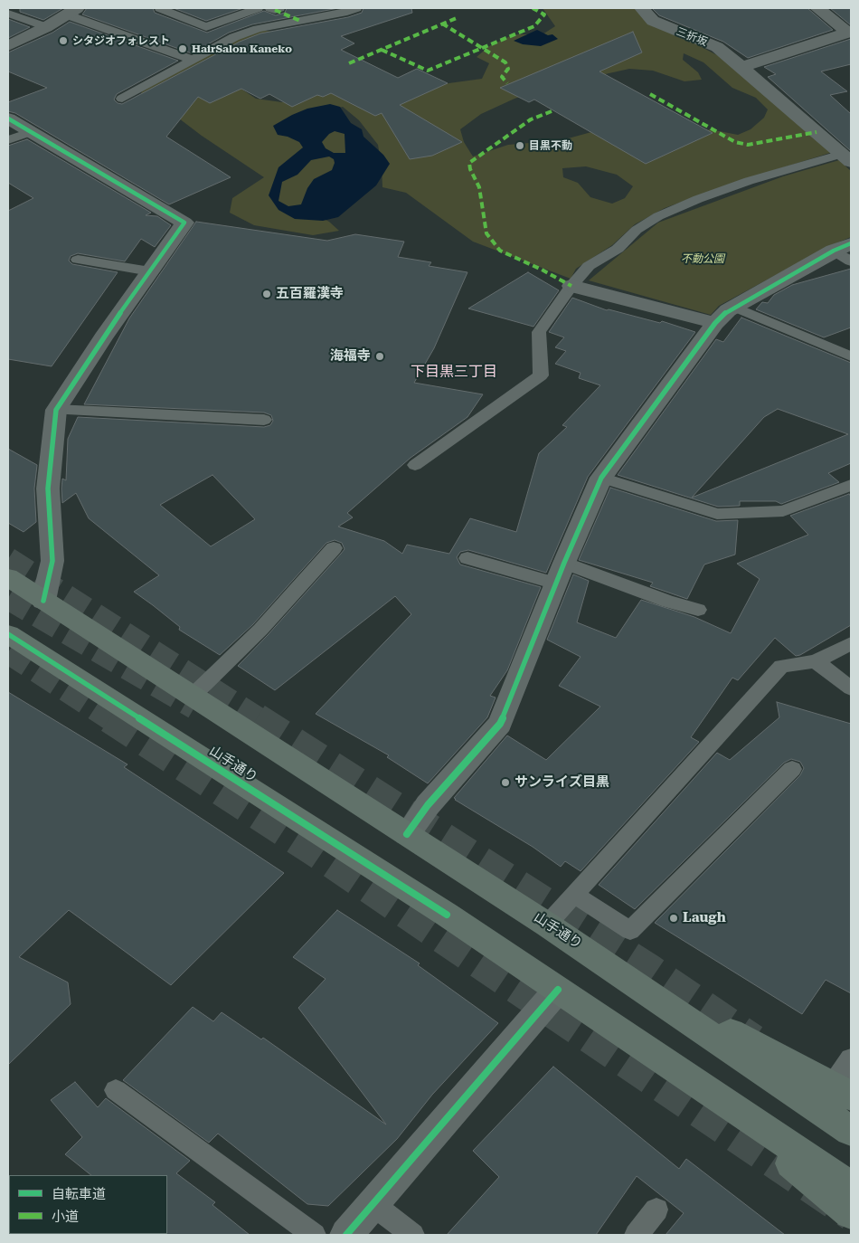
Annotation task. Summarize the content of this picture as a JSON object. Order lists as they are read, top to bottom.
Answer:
{
  "streets": {
    "main road": ["山手通り"],
    "street": ["三折坂"]
  },
  "districts": ["下目黒三丁目"],
  "parks": ["不動公園"],
  "places": [
    "シタジオフォレスト",
    "HairSalon Kaneko",
    "目黒不動",
    "五百羅漢寺",
    "海福寺",
    "サンライズ目黒",
    "Laugh"
  ],
  "legend": ["自転車道", "小道"]
}
